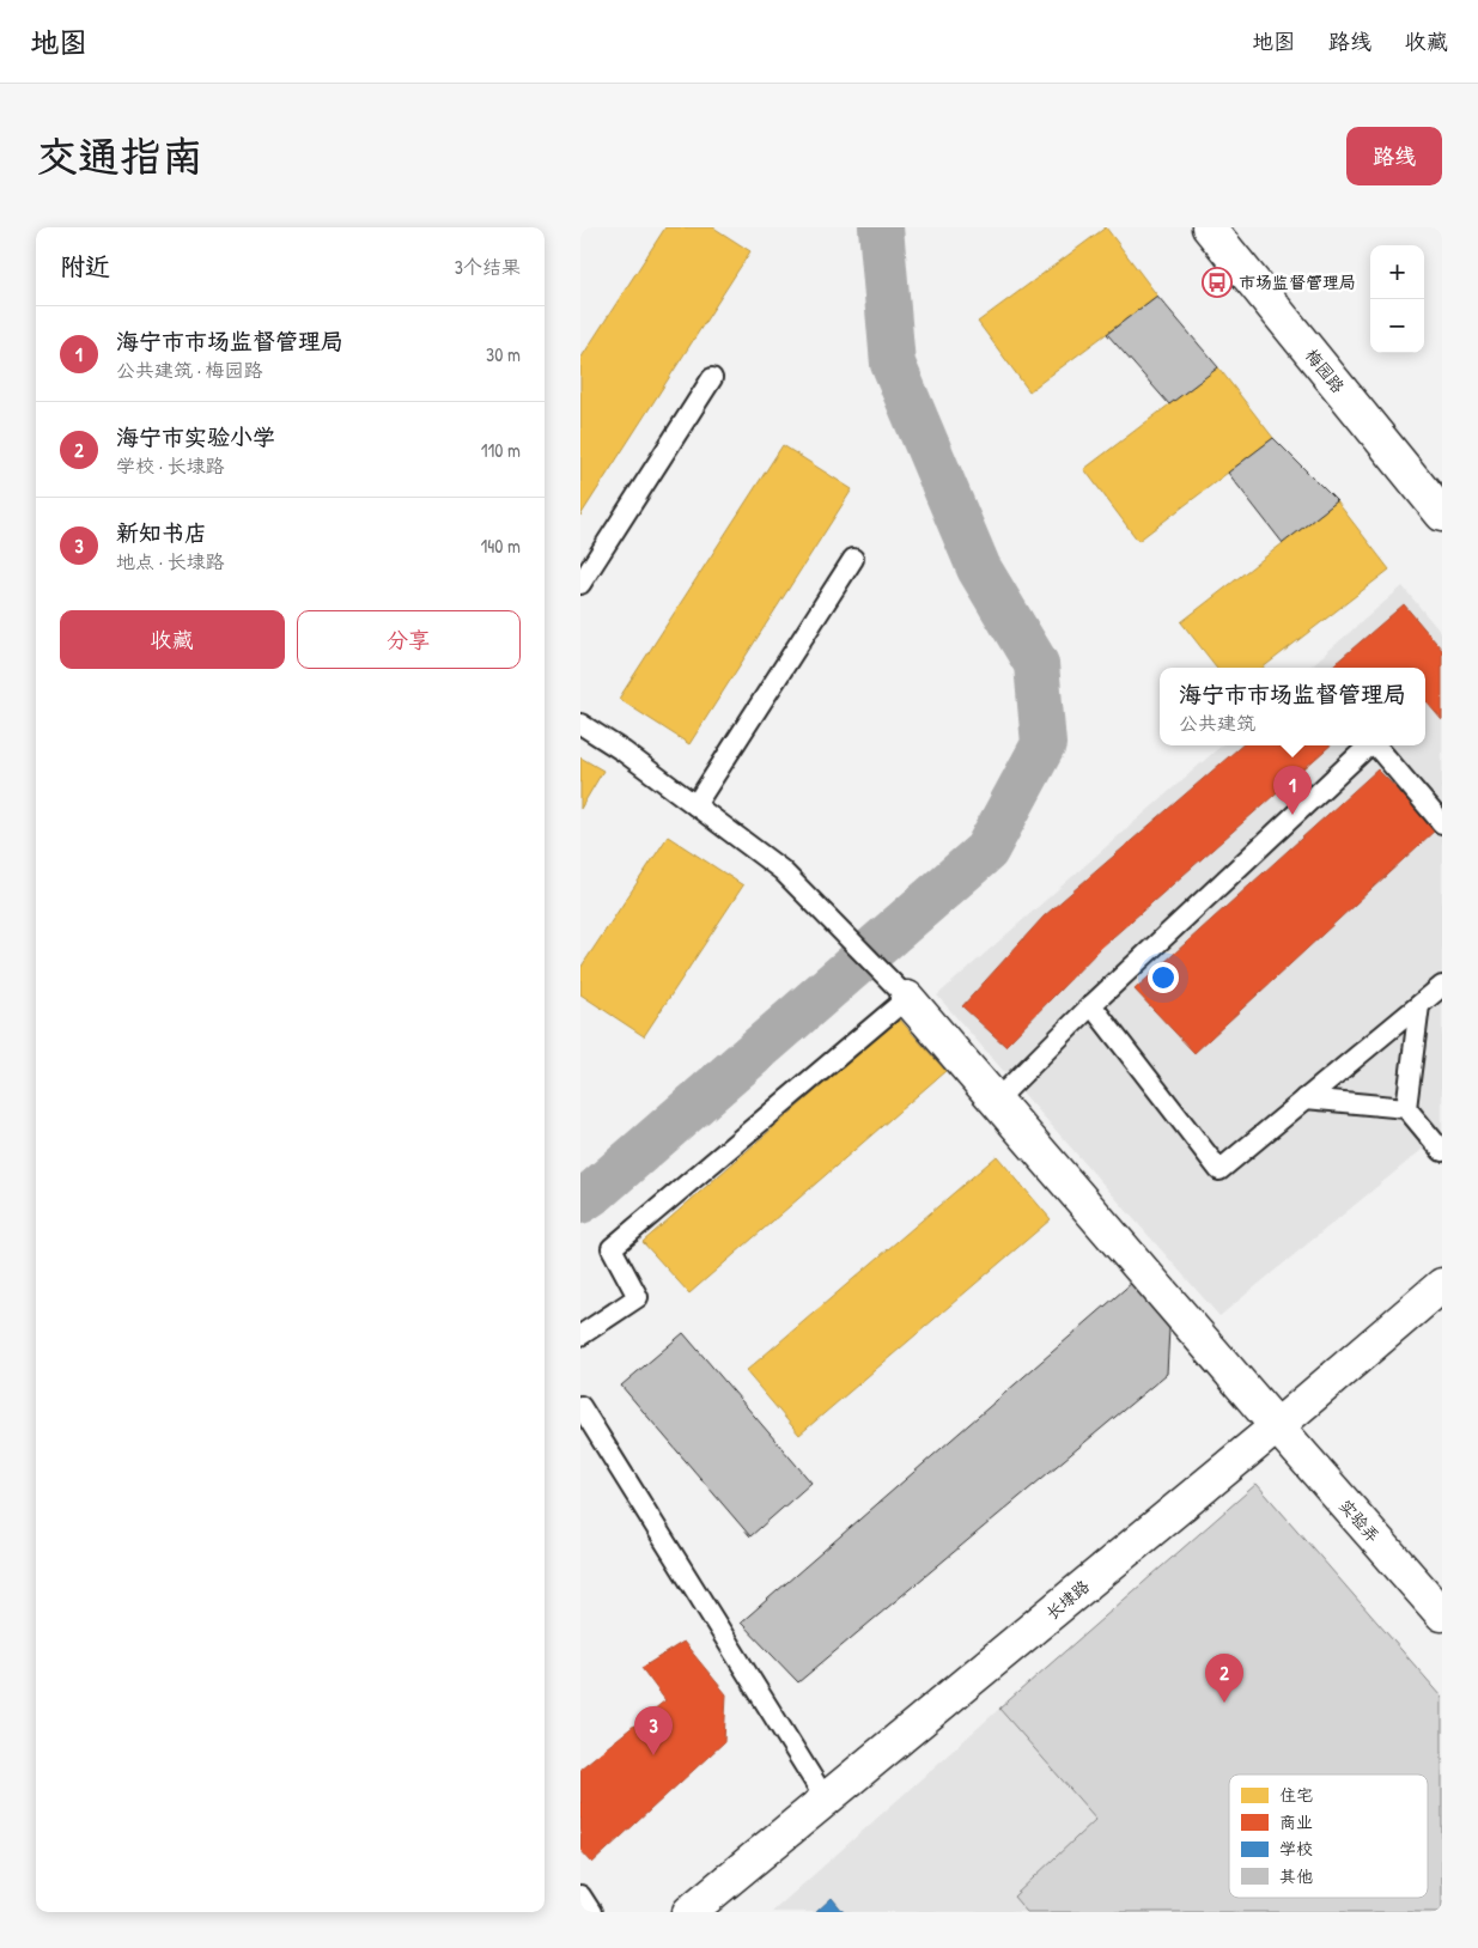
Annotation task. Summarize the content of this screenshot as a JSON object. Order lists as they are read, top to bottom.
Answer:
{
  "streets": {
    "street": ["梅园路", "实验弄", "长埭路"]
  },
  "crossings": [
    ["实验弄", "长埭路"]
  ],
  "places": {
    "bus stop": ["市场监督管理局"]
  },
  "legend": [
    "住宅",
    "商业",
    "学校",
    "其他"
  ],
  "page": {
    "header": "地图",
    "nav": ["地图", "路线", "收藏"],
    "buttons": [
      "路线",
      ["收藏", "分享"]
    ],
    "title": "交通指南",
    "heading": ["附近", "3个结果"],
    "map_buttons": ["+", "−"],
    "list": [
      {
        "mark": "1",
        "name": "海宁市市场监督管理局",
        "note": "公共建筑 · 梅园路",
        "value": "30 m"
      },
      {
        "mark": "2",
        "name": "海宁市实验小学",
        "note": "学校 · 长埭路",
        "value": "110 m"
      },
      {
        "mark": "3",
        "name": "新知书店",
        "note": "地点 · 长埭路",
        "value": "140 m"
      }
    ],
    "popup": ["海宁市市场监督管理局", "公共建筑"],
    "pins": ["1", "2", "3"]
  }
}
